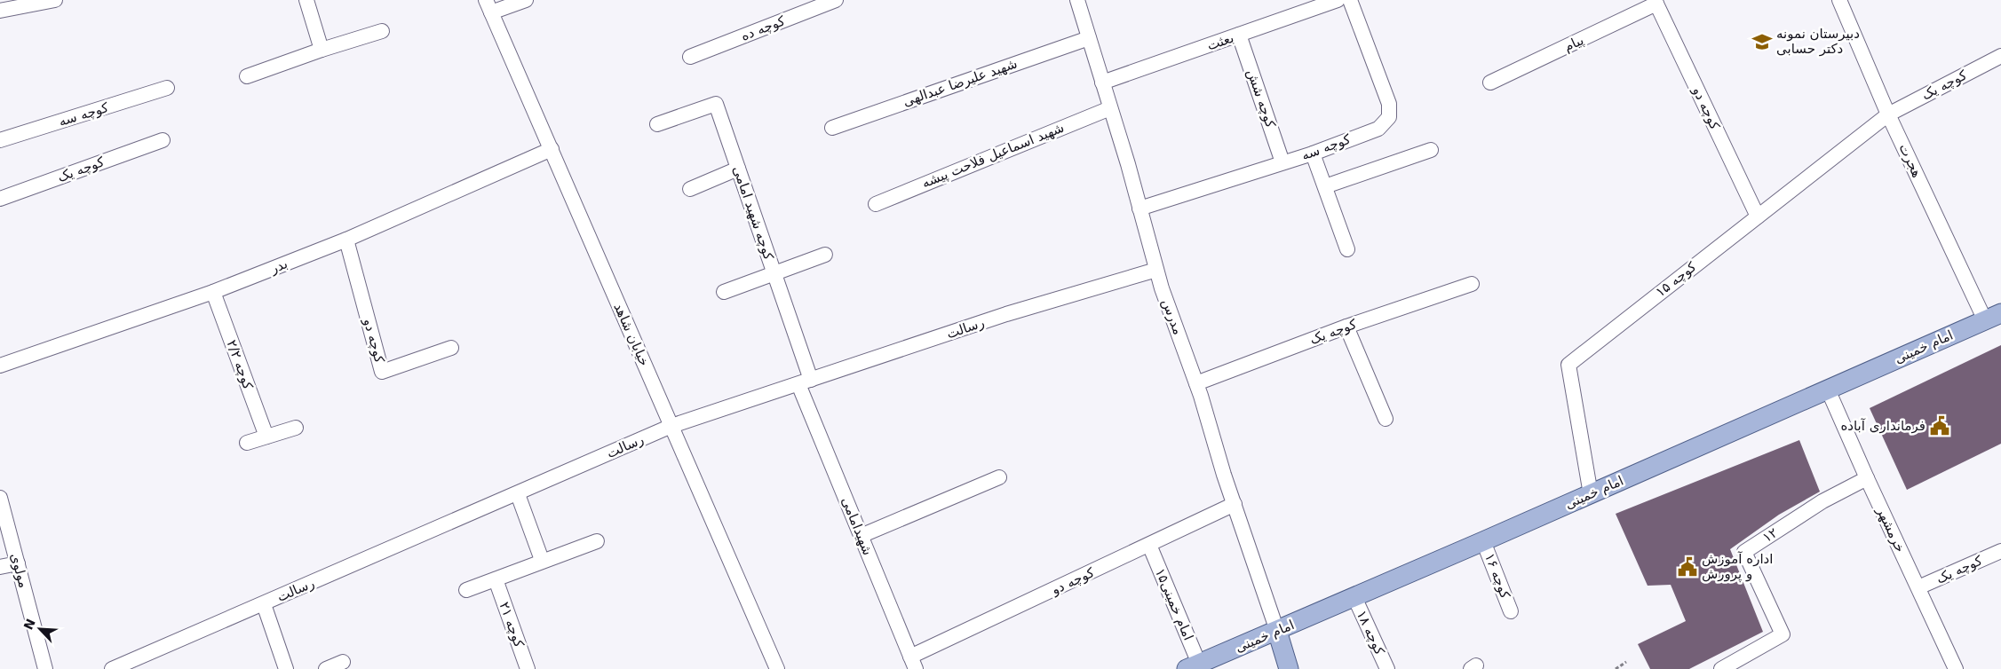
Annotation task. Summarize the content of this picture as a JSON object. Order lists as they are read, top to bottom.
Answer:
{
  "streets": {
    "main road": ["امام خمینی"],
    "street": [
      "کوچه ده",
      "بعثت",
      "پیام",
      "شهید علیرضا عبدالهی",
      "کوچه یک",
      "کوچه شش",
      "کوچه دو",
      "کوچه سه",
      "شهید اسماعیل فلاحت پیشه",
      "هجرت",
      "کوچه شهید امامی",
      "بدر",
      "کوچه ۱۵",
      "مدرس",
      "رسالت",
      "خیابان شاهد",
      "کوچه ۲/۲",
      "شهیدامامی",
      "خرمشهر",
      "۱۲",
      "مولوی",
      "کوچه ۱۶",
      "امام خمینی۱۵",
      "کوچه ۲۱",
      "کوچه ۱۸"
    ]
  },
  "crossings": [
    ["بعثت", "کوچه شش"],
    ["بعثت", "مدرس"],
    ["پیام", "کوچه دو"],
    ["شهید علیرضا عبدالهی", "مدرس"],
    ["کوچه یک", "هجرت"],
    ["کوچه یک", "کوچه ۱۵"],
    ["کوچه یک", "مدرس"],
    ["کوچه یک", "خرمشهر"],
    ["کوچه شش", "کوچه سه"],
    ["کوچه دو", "بدر"],
    ["کوچه دو", "کوچه ۱۵"],
    ["کوچه دو", "مدرس"],
    ["کوچه دو", "شهیدامامی"],
    ["کوچه دو", "امام خمینی۱۵"],
    ["کوچه سه", "مدرس"],
    ["شهید اسماعیل فلاحت پیشه", "مدرس"],
    ["هجرت", "کوچه ۱۵"],
    ["هجرت", "امام خمینی"],
    ["کوچه شهید امامی", "رسالت"],
    ["کوچه شهید امامی", "شهیدامامی"],
    ["بدر", "خیابان شاهد"],
    ["بدر", "کوچه ۲/۲"],
    ["کوچه ۱۵", "امام خمینی"],
    ["مدرس", "رسالت"],
    ["مدرس", "امام خمینی"],
    ["رسالت", "خیابان شاهد"],
    ["رسالت", "شهیدامامی"],
    ["امام خمینی", "خرمشهر"],
    ["امام خمینی", "کوچه ۱۶"],
    ["امام خمینی", "امام خمینی۱۵"],
    ["امام خمینی", "کوچه ۱۸"],
    ["خرمشهر", "۱۲"]
  ],
  "places": {
    "school or university": ["دبیرستان نمونه دکتر حسابی"],
    "public building": ["فرمانداری آباده", "اداره آموزش و پرورش"]
  },
  "north": "top left"
}
